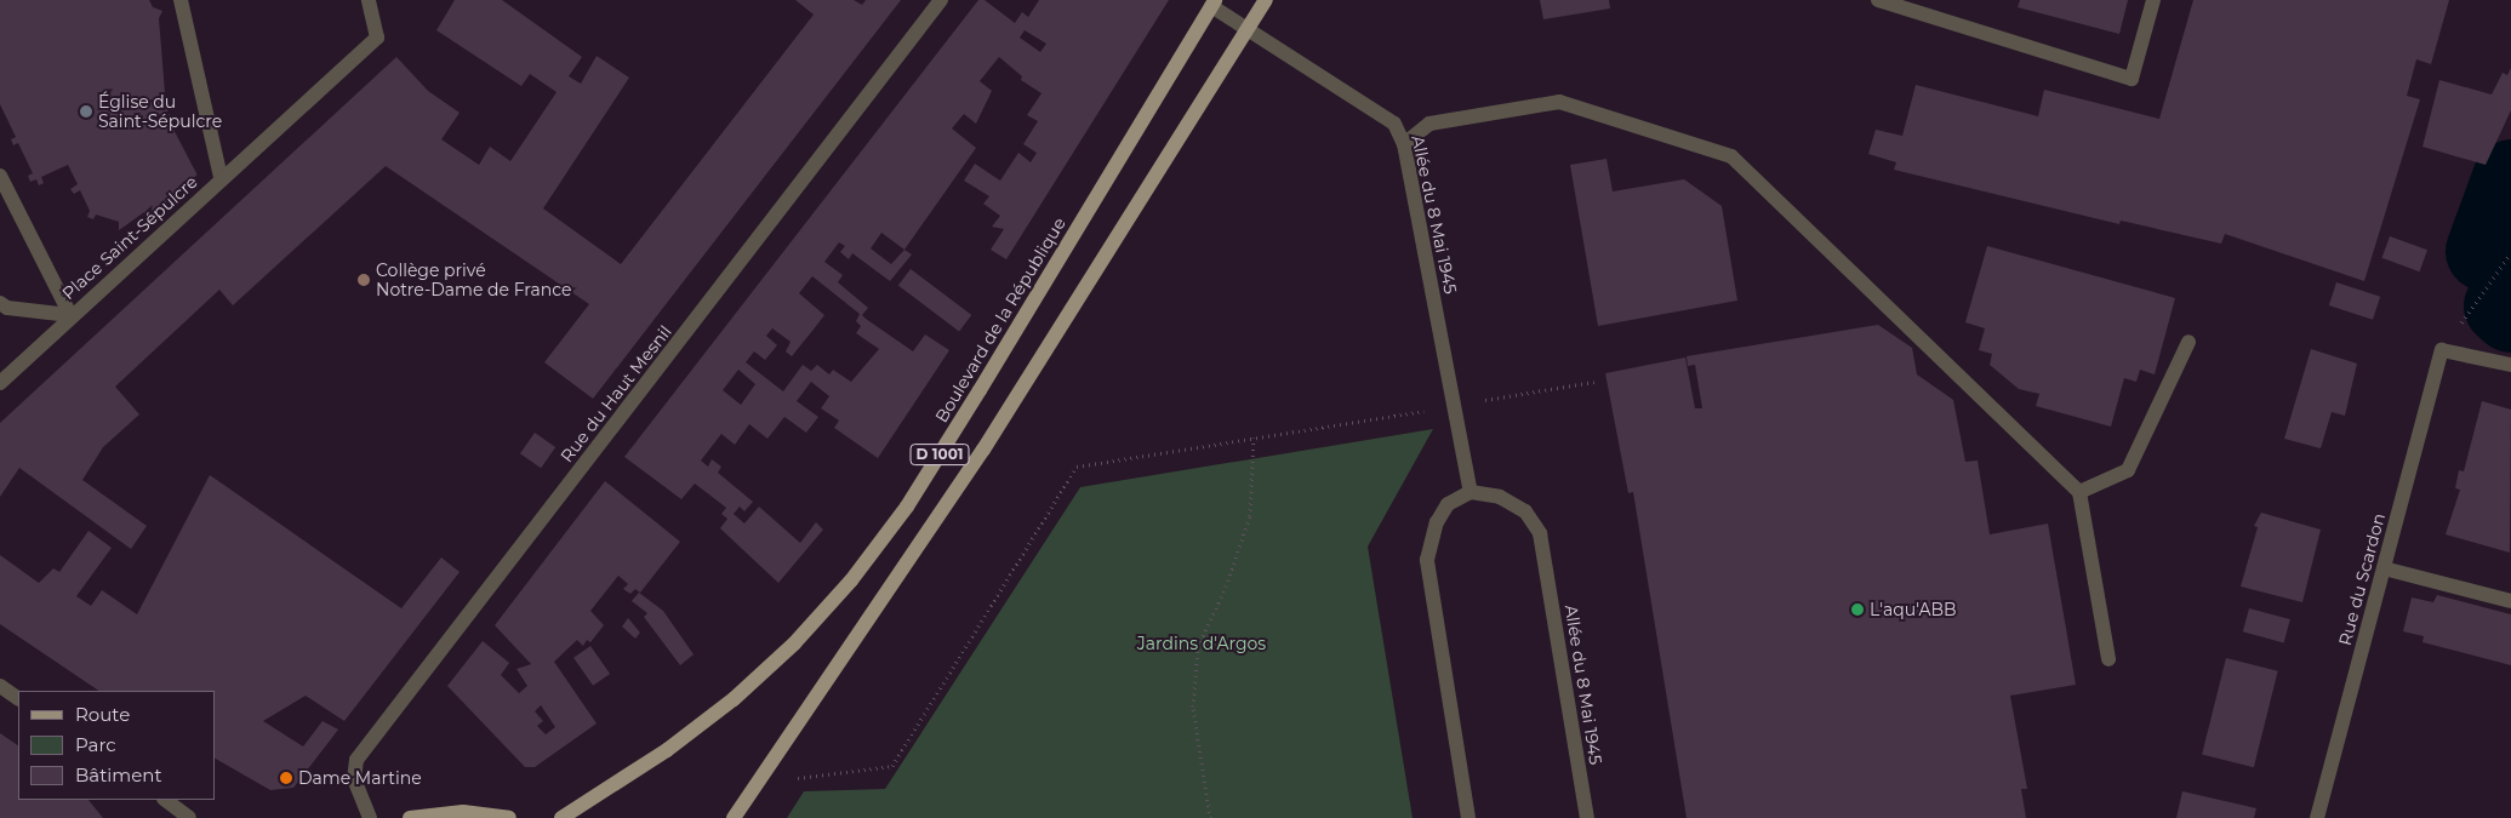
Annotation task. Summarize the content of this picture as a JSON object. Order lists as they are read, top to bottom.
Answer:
{
  "streets": {
    "main road": ["Boulevard de la République", "D 1001"],
    "street": [
      "Allée du 8 Mai 1945",
      "Place Saint-Sépulcre",
      "Rue du Haut Mesnil",
      "Rue du Scardon"
    ]
  },
  "crossings": [
    ["Allée du 8 Mai 1945", "Boulevard de la République"],
    ["Allée du 8 Mai 1945", "D 1001"]
  ],
  "parks": ["Jardins d'Argos"],
  "places": [
    "Église du Saint-Sépulcre",
    "Collège privé Notre-Dame de France",
    "L'aqu'ABB",
    "Dame Martine"
  ],
  "legend": ["Route", "Parc", "Bâtiment"]
}
